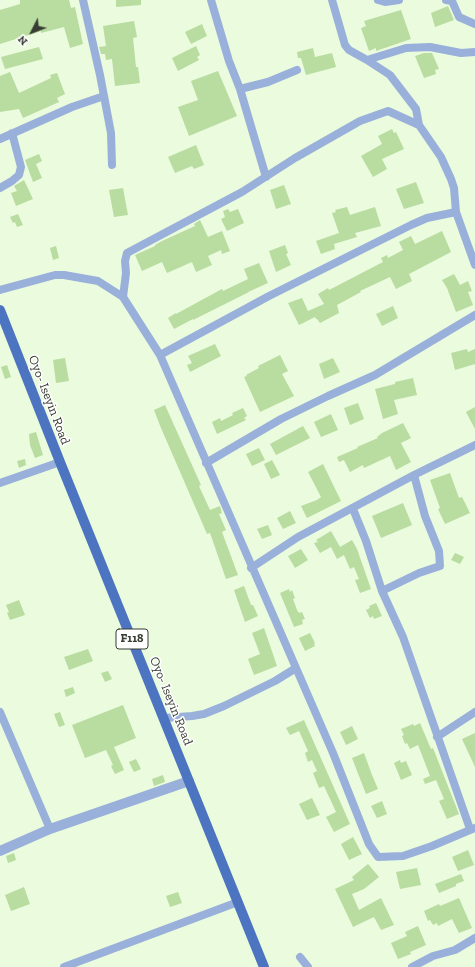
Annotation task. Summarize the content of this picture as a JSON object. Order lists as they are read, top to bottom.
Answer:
{
  "streets": {
    "main road": ["Oyo- Iseyin Road", "F118"]
  },
  "north": "bottom left"
}
